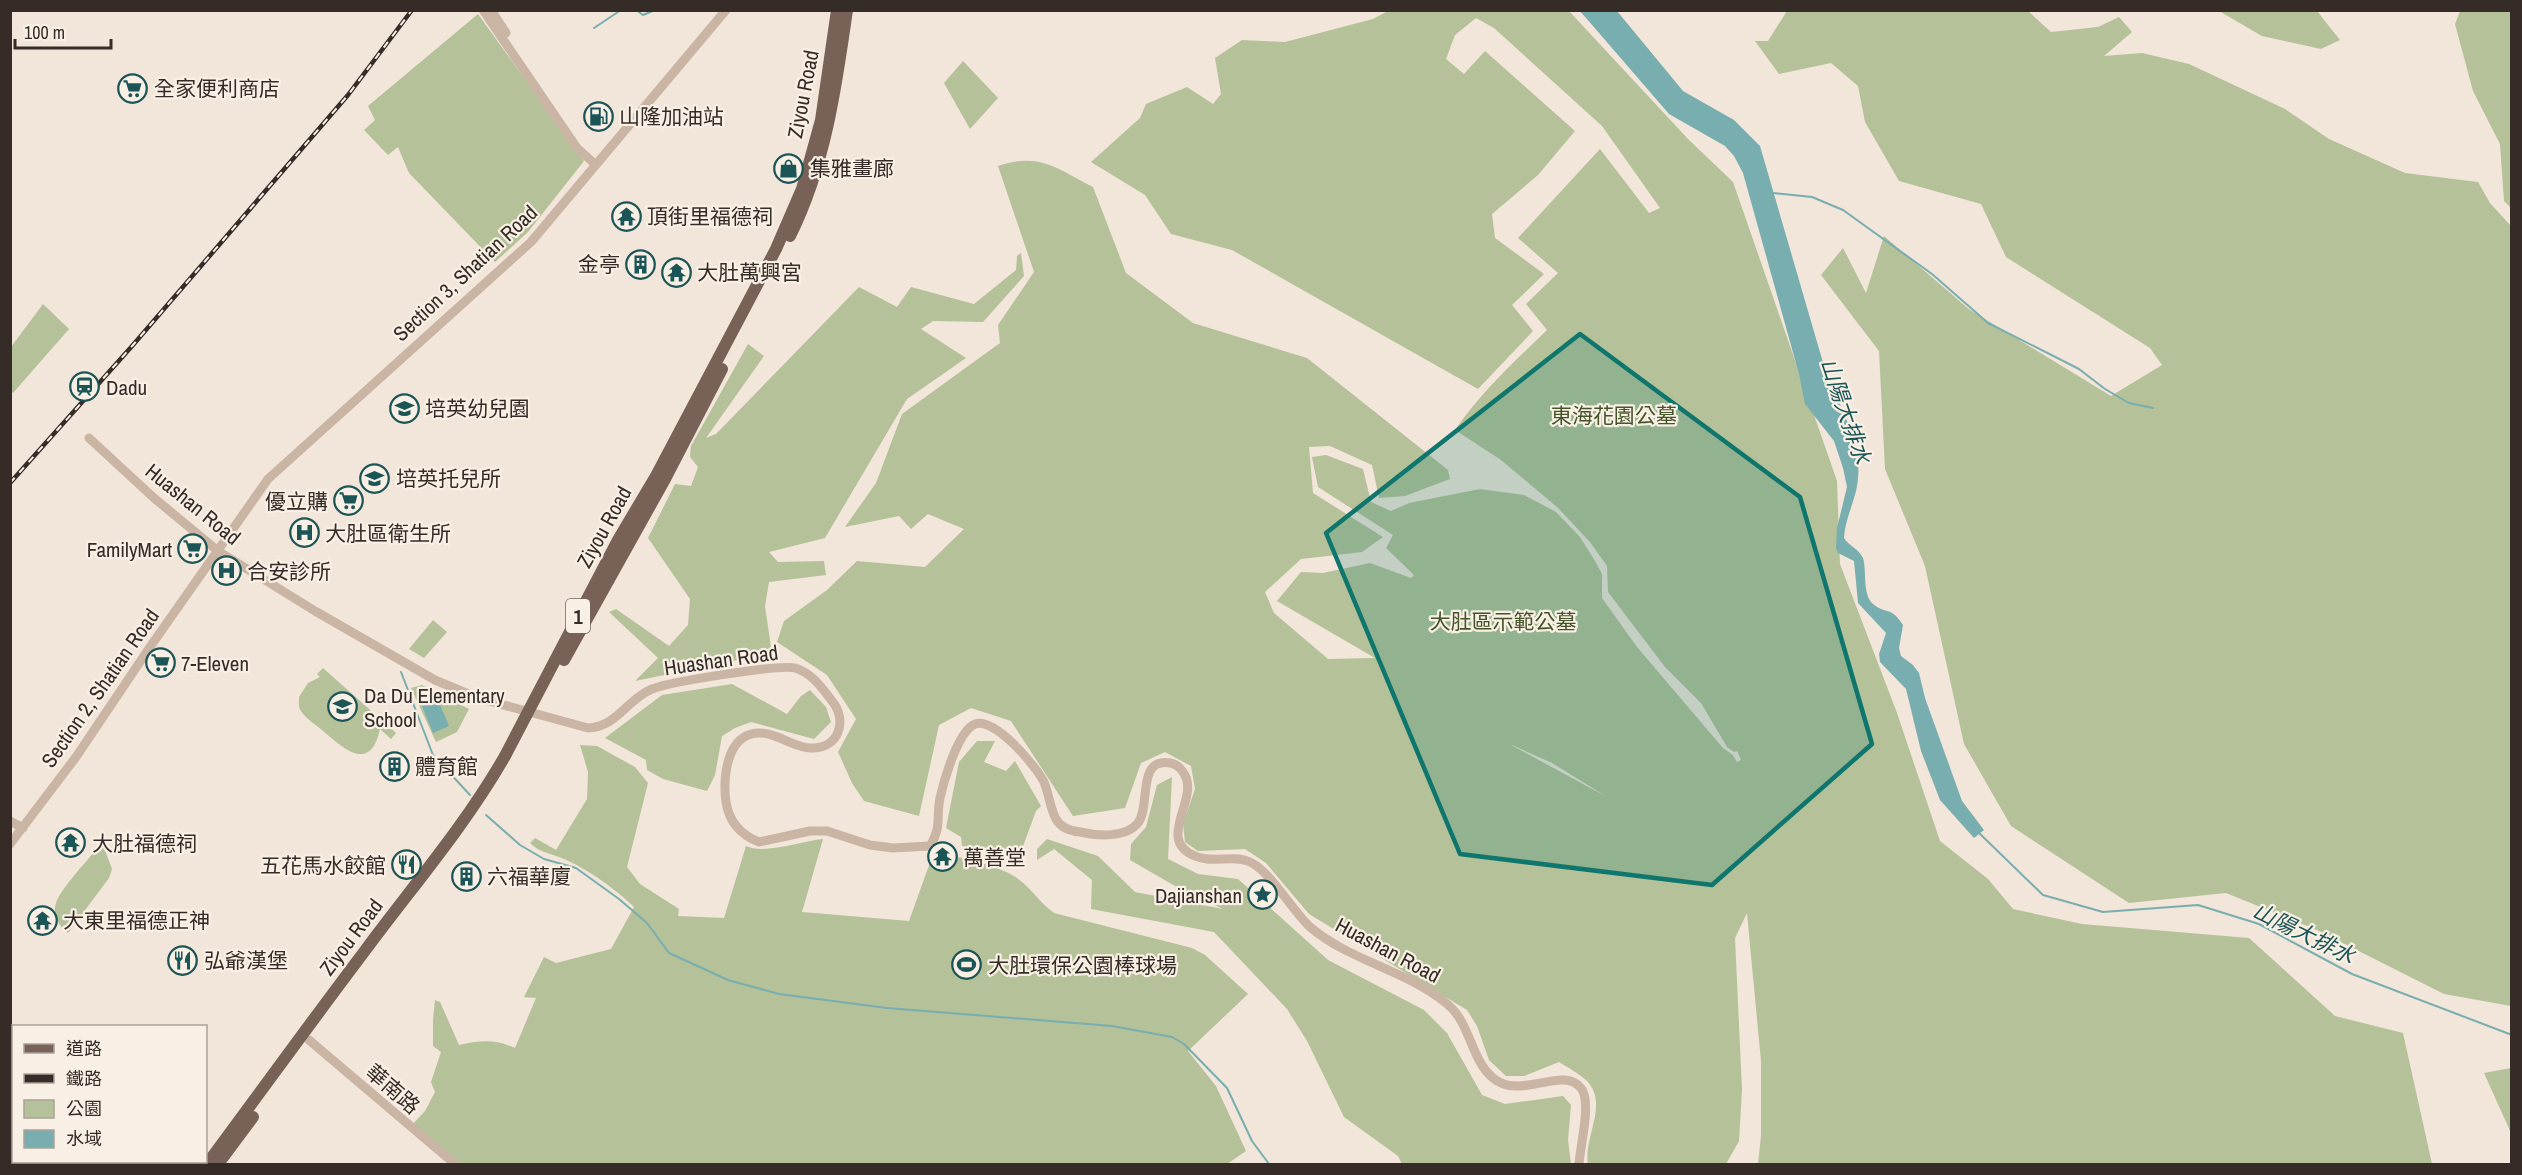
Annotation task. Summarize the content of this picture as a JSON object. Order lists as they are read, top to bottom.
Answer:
{
  "streets": {
    "main road": ["Ziyou Road", "1"],
    "street": [
      "Section 3, Shatian Road",
      "Huashan Road",
      "Section 2, Shatian Road",
      "華南路"
    ]
  },
  "crossings": [
    ["Ziyou Road", "Huashan Road"],
    ["Ziyou Road", "華南路"],
    ["Section 3, Shatian Road", "Huashan Road"],
    ["Section 3, Shatian Road", "Section 2, Shatian Road"],
    ["Huashan Road", "Section 2, Shatian Road"]
  ],
  "water": ["山陽大排水"],
  "parks": ["東海花園公墓", "大肚區示範公墓"],
  "places": {
    "supermarket": [
      "全家便利商店",
      "優立購",
      "FamilyMart",
      "7-Eleven"
    ],
    "fuel station": ["山隆加油站"],
    "shop": ["集雅畫廊"],
    "temple": [
      "頂街里福德祠",
      "大肚萬興宮",
      "大肚福德祠",
      "萬善堂",
      "大東里福德正神"
    ],
    "building": ["金亭", "體育館", "六福華廈"],
    "station": ["Dadu"],
    "school or university": ["培英幼兒園", "培英托兒所", "Da Du Elementary School"],
    "hospital": ["大肚區衛生所", "合安診所"],
    "restaurant": ["五花馬水餃館", "弘爺漢堡"],
    "place": ["Dajianshan"],
    "sports": ["大肚環保公園棒球場"]
  },
  "legend": [
    "道路",
    "鐵路",
    "公園",
    "水域"
  ],
  "scale_bar": "100 m"
}
